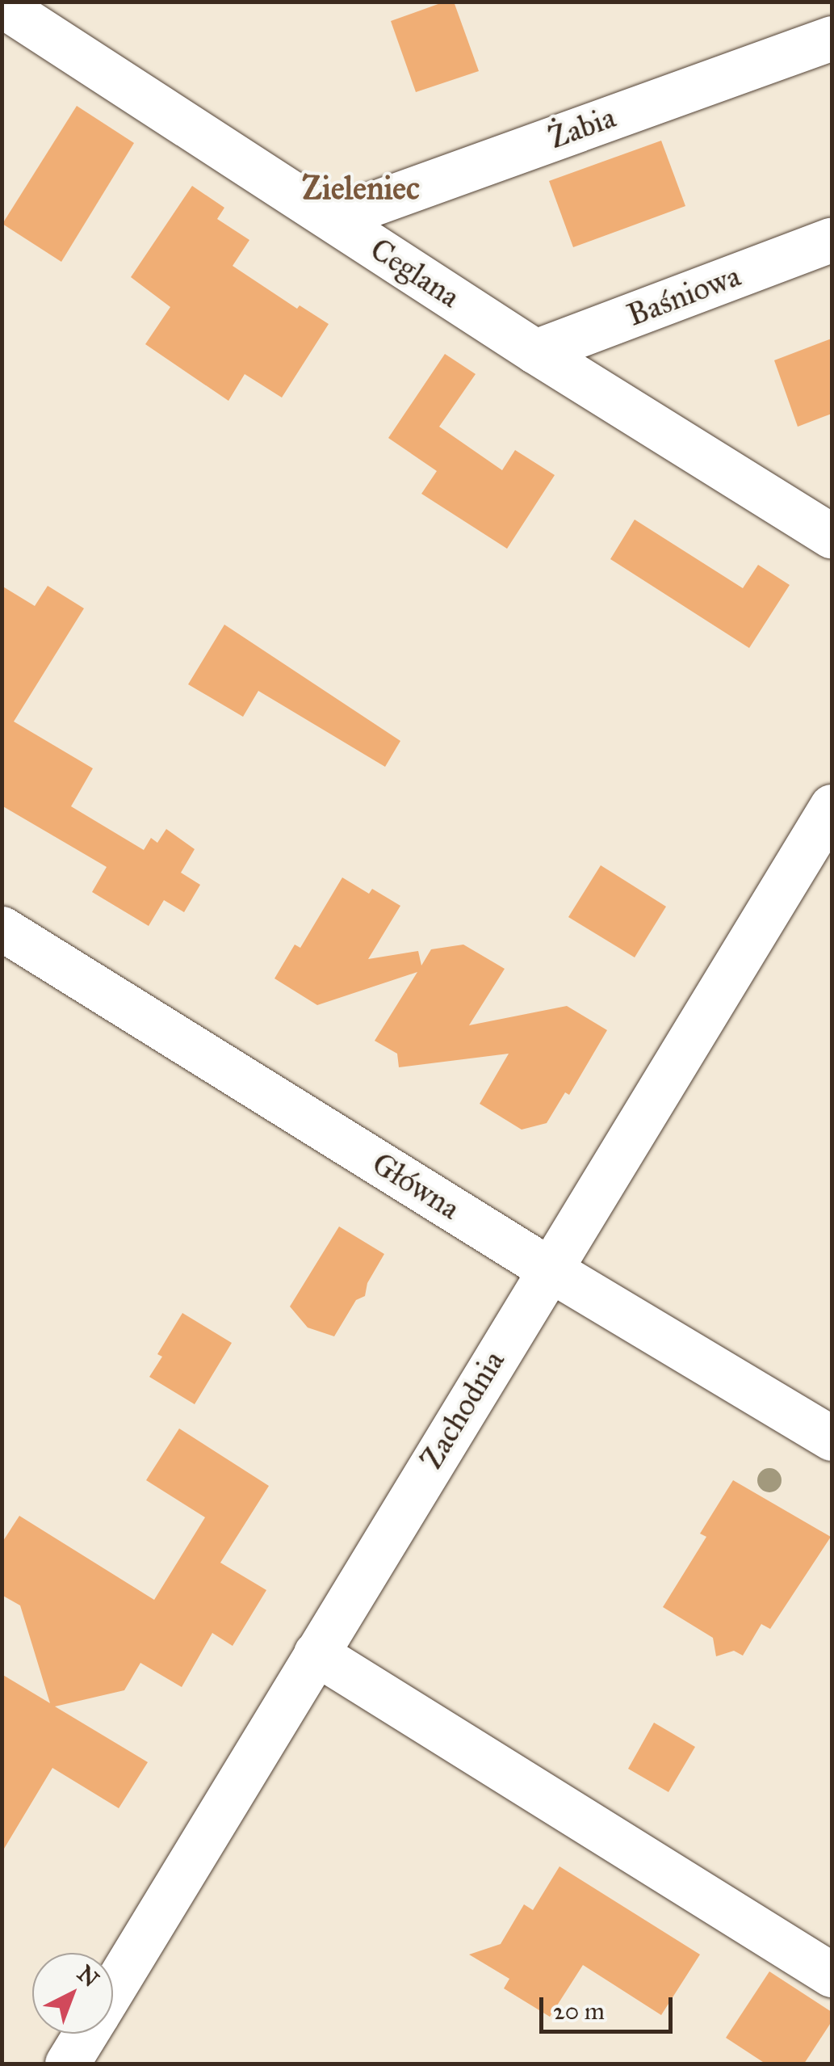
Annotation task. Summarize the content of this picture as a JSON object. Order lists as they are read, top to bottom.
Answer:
{
  "streets": {
    "street": [
      "Żabia",
      "Ceglana",
      "Baśniowa",
      "Główna",
      "Zachodnia"
    ]
  },
  "crossings": [
    ["Żabia", "Ceglana"],
    ["Ceglana", "Baśniowa"],
    ["Główna", "Zachodnia"]
  ],
  "districts": ["Zieleniec"],
  "scale_bar": "20 m",
  "north": "top right"
}
